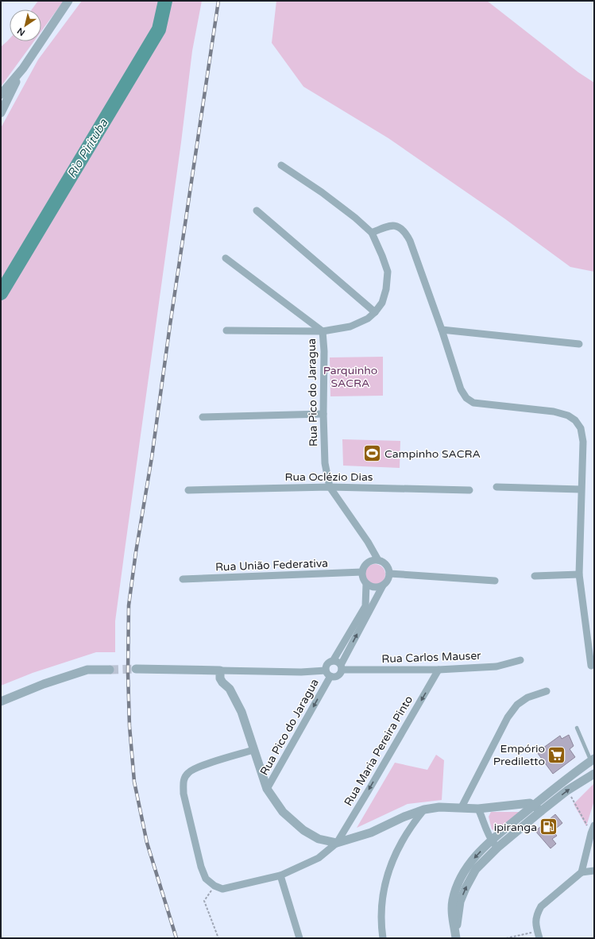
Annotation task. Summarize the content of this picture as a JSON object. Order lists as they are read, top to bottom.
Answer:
{
  "streets": {
    "street": [
      "Rua Pico do Jaragua",
      "Rua Oclézio Dias",
      "Rua União Federativa",
      "Rua Carlos Mauser",
      "Rua Maria Pereira Pinto"
    ]
  },
  "crossings": [
    ["Rua Pico do Jaragua", "Rua Oclézio Dias"],
    ["Rua Pico do Jaragua", "Rua União Federativa"],
    ["Rua Pico do Jaragua", "Rua Carlos Mauser"],
    ["Rua Carlos Mauser", "Rua Maria Pereira Pinto"]
  ],
  "water": ["Rio Pirituba"],
  "parks": ["Parquinho SACRA"],
  "places": {
    "sports": ["Campinho SACRA"],
    "supermarket": ["Empório Prediletto"],
    "fuel station": ["ipiranga"]
  },
  "north": "bottom left"
}
